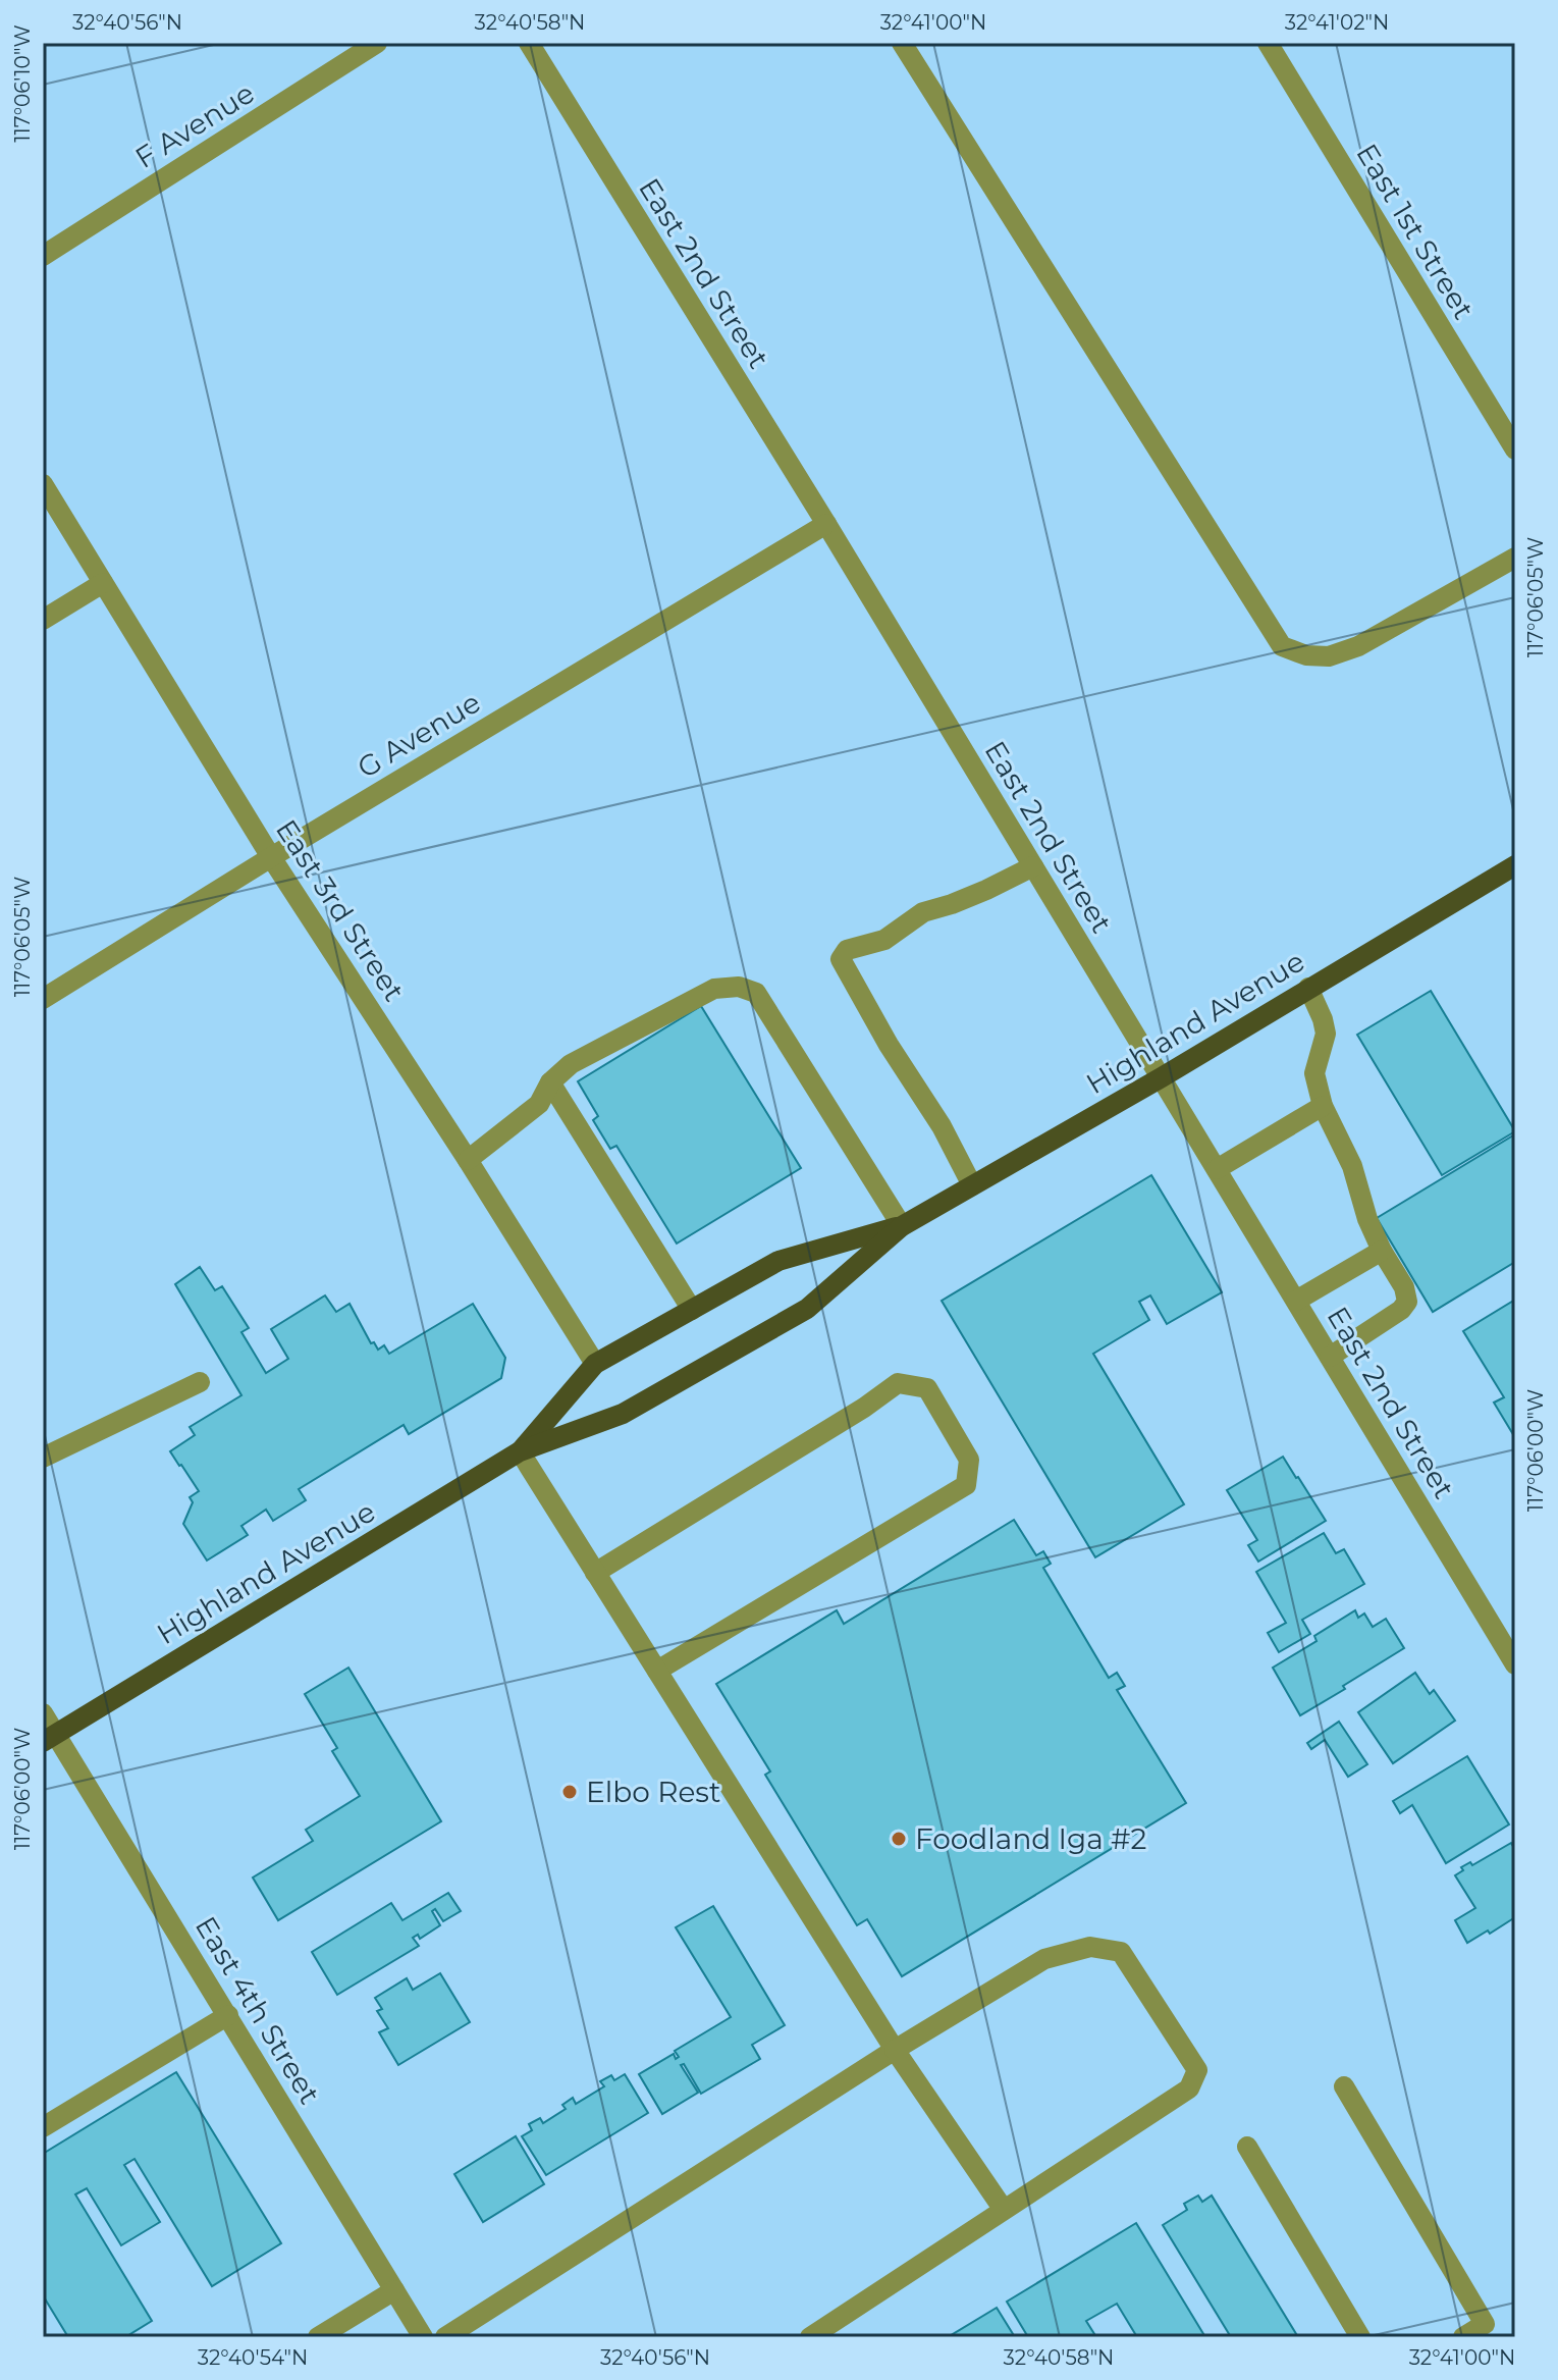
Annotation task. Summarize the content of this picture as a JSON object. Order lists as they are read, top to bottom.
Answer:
{
  "streets": {
    "main road": ["Highland Avenue"],
    "street": [
      "F Avenue",
      "East 1st Street",
      "East 2nd Street",
      "G Avenue",
      "East 3rd Street",
      "East 4th Street"
    ]
  },
  "crossings": [
    ["East 2nd Street", "G Avenue"],
    ["East 2nd Street", "Highland Avenue"],
    ["G Avenue", "East 3rd Street"],
    ["East 3rd Street", "Highland Avenue"],
    ["Highland Avenue", "East 4th Street"]
  ],
  "places": ["Elbo Rest", "Foodland Iga #2"],
  "coordinates": [
    "32°40'56\"N",
    "32°40'58\"N",
    "32°41'00\"N",
    "32°41'02\"N",
    "117°06'10\"W",
    "117°06'05\"W",
    "117°06'00\"W",
    "32°40'54\"N"
  ]
}
